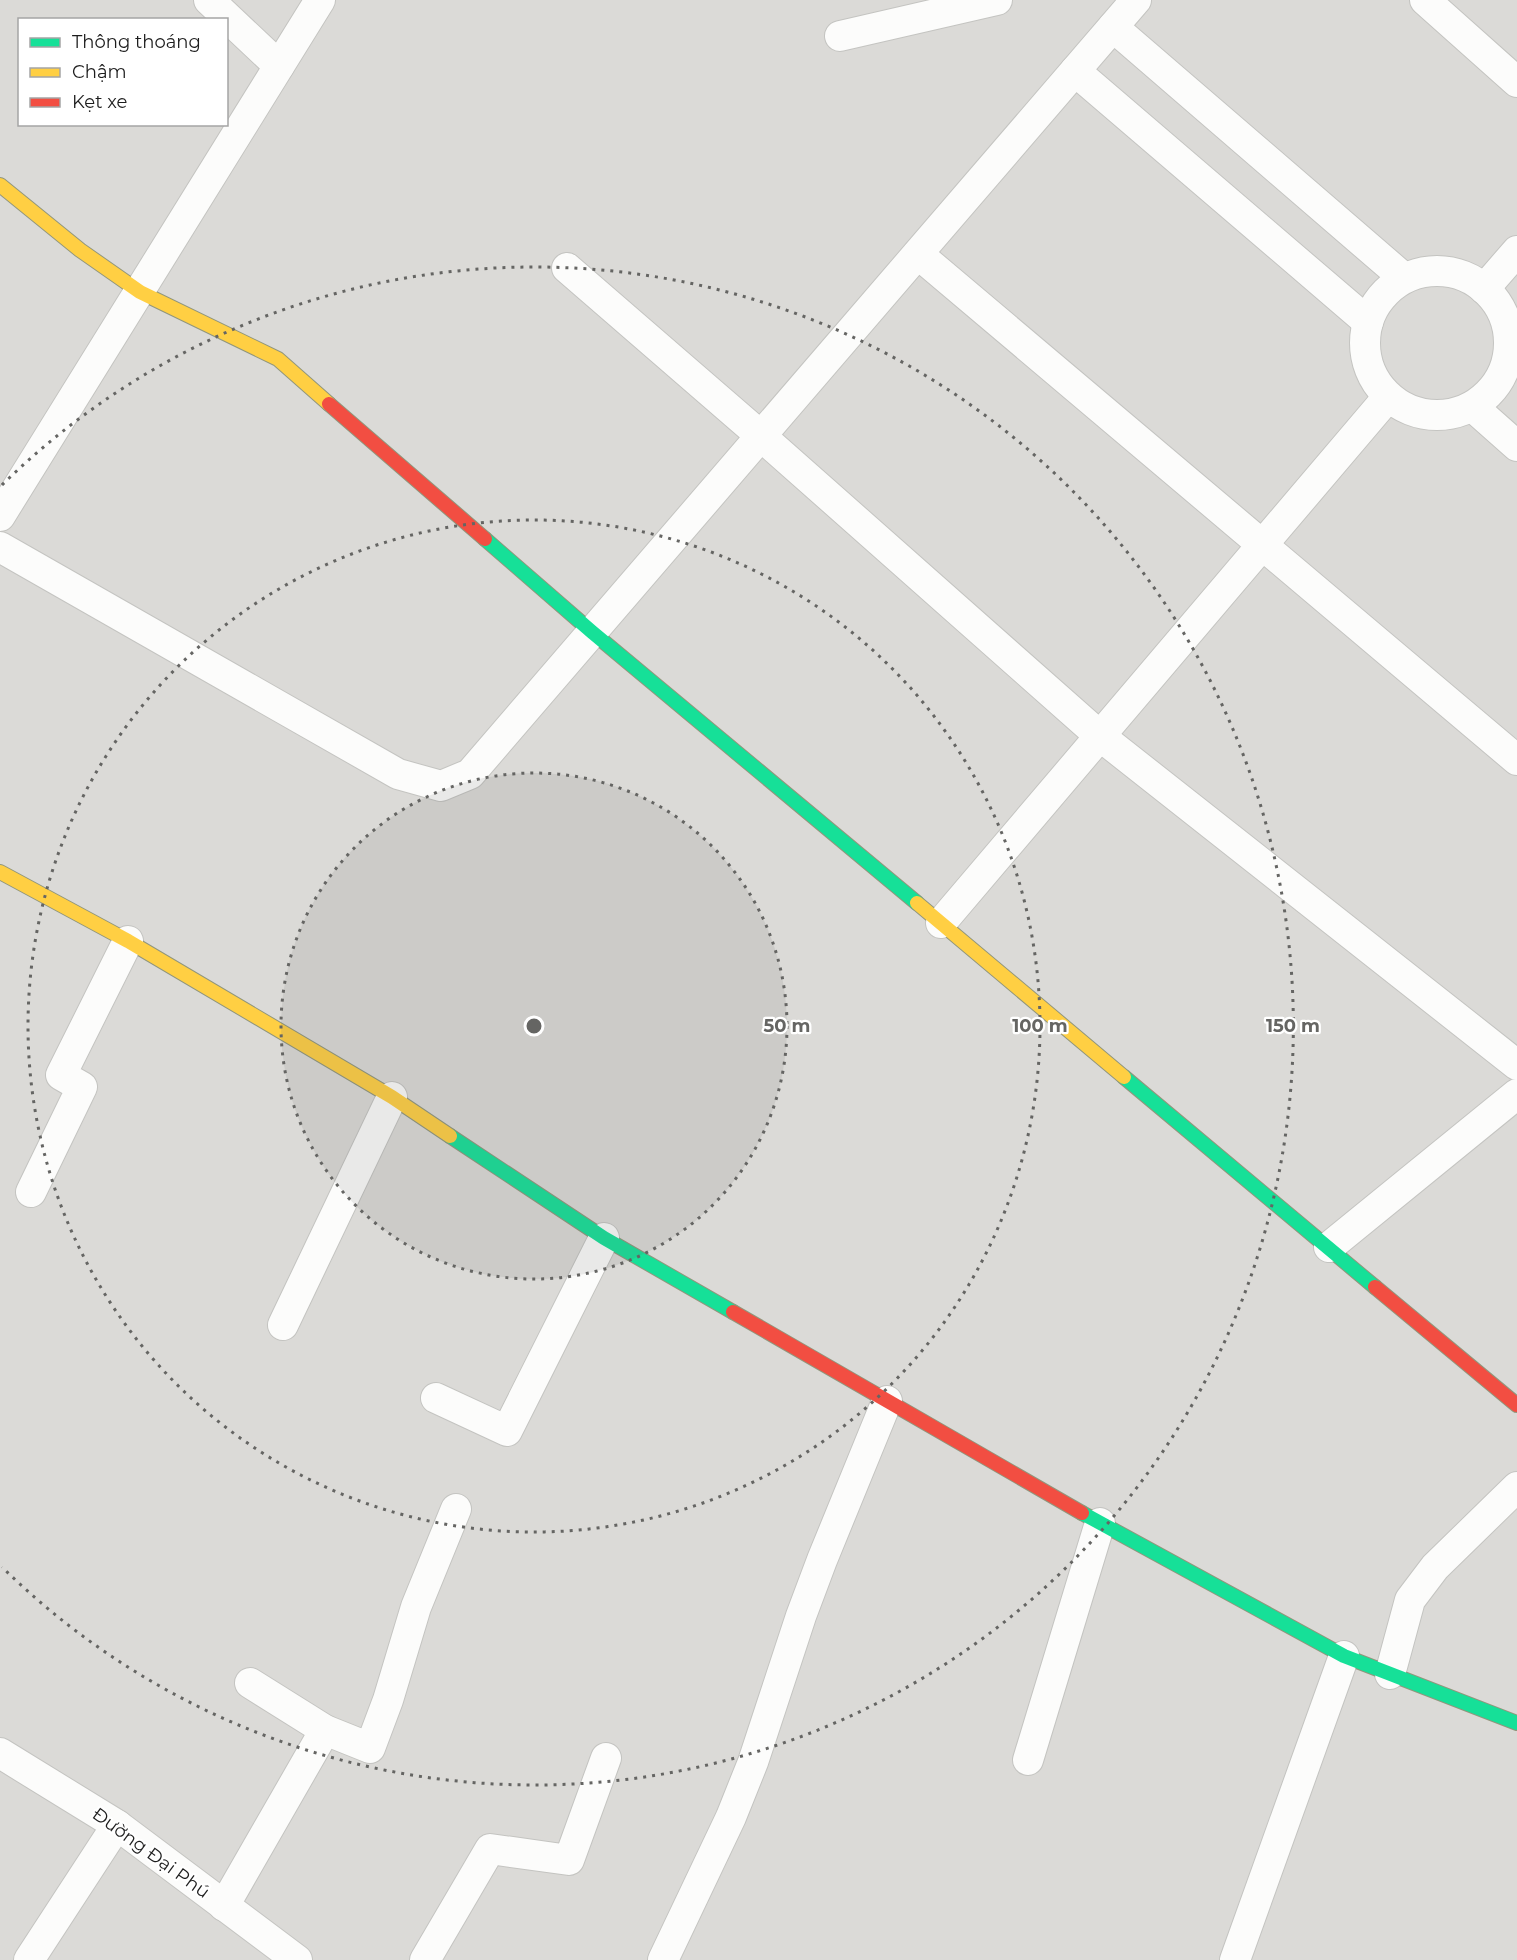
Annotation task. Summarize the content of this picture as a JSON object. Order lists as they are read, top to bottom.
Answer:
{
  "streets": {
    "street": ["Đường Đại Phú"]
  },
  "legend": ["Thông thoáng", "Chậm", "Kẹt xe"],
  "rings": ["50 m", "100 m", "150 m"]
}
